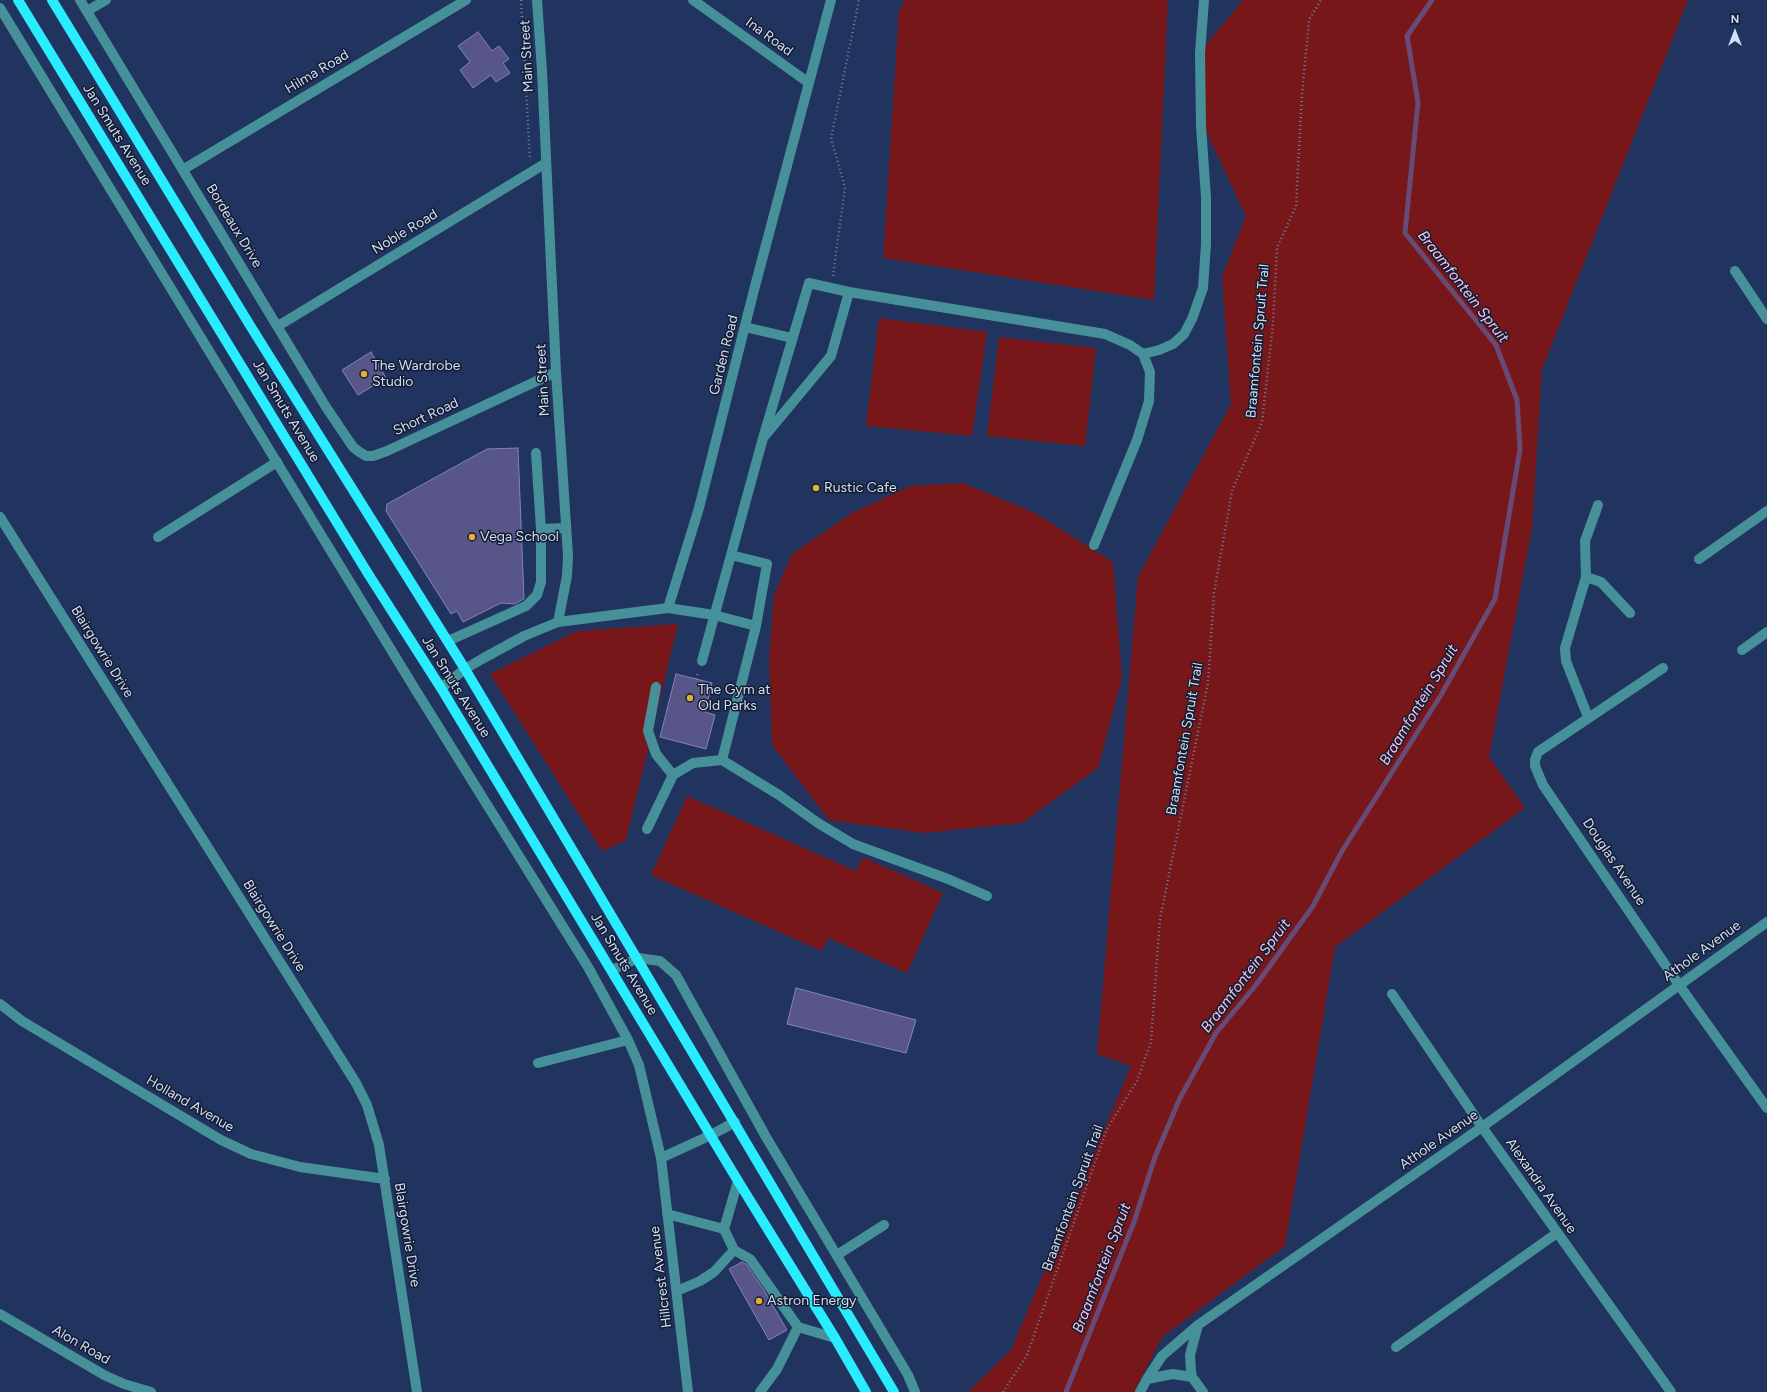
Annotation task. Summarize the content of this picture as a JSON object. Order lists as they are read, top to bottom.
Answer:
{
  "streets": {
    "main road": ["Jan Smuts Avenue"],
    "street": [
      "Ina Road",
      "Main Street",
      "Hilma Road",
      "Bordeaux Drive",
      "Noble Road",
      "Garden Road",
      "Short Road",
      "Blairgowrie Drive",
      "Douglas Avenue",
      "Athole Avenue",
      "Holland Avenue",
      "Alexandra Avenue",
      "Hillcrest Avenue",
      "Alon Road"
    ],
    "path": ["Braamfontein Spruit Trail"]
  },
  "crossings": [
    ["Ina Road", "Garden Road"],
    ["Main Street", "Noble Road"],
    ["Main Street", "Short Road"],
    ["Hilma Road", "Bordeaux Drive"],
    ["Bordeaux Drive", "Noble Road"],
    ["Bordeaux Drive", "Short Road"],
    ["Blairgowrie Drive", "Holland Avenue"],
    ["Douglas Avenue", "Athole Avenue"],
    ["Athole Avenue", "Alexandra Avenue"]
  ],
  "water": ["Braamfontein Spruit"],
  "places": [
    "The Wardrobe Studio",
    "Rustic Cafe",
    "Vega School",
    "The Gym at Old Parks",
    "Astron Energy"
  ],
  "north": "top"
}
